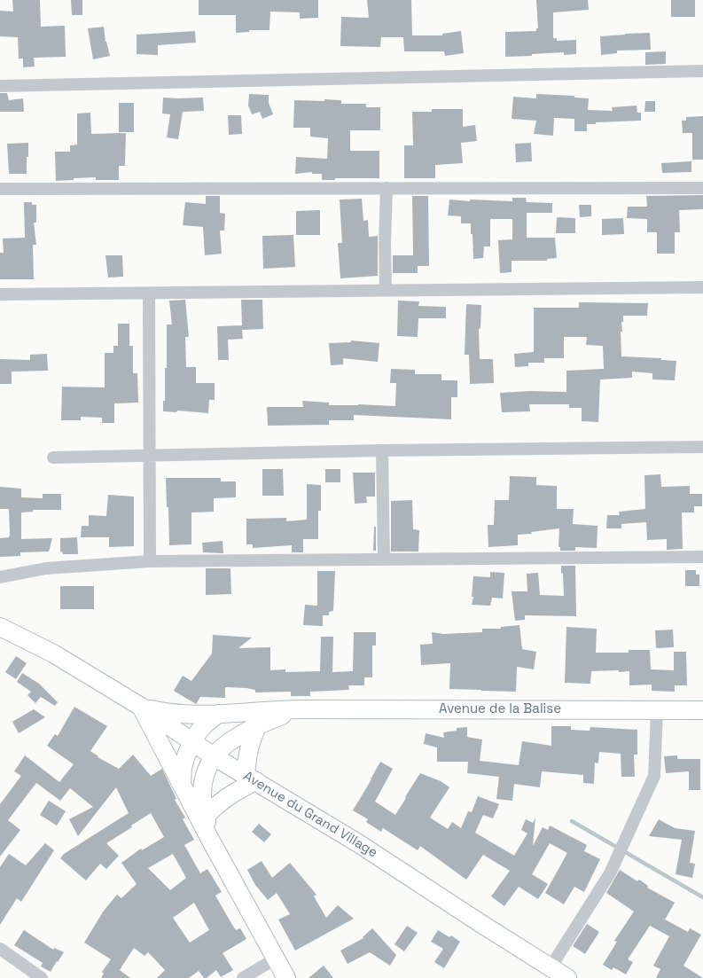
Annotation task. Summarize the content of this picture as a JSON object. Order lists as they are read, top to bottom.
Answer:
{
  "streets": {
    "street": ["Avenue de la Balise", "Avenue du Grand Village"]
  },
  "crossings": [
    ["Avenue de la Balise", "Avenue du Grand Village"]
  ]
}
